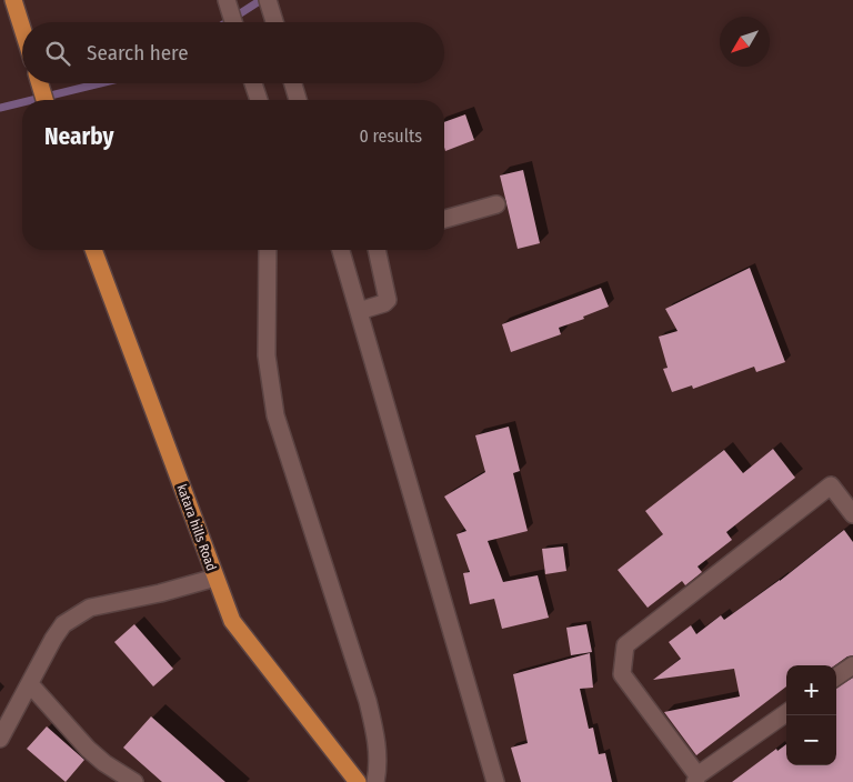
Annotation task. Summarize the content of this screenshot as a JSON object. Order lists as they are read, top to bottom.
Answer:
{
  "streets": {
    "main road": ["katara hills Road"]
  },
  "north": "bottom left",
  "page": {
    "search": "Search here",
    "heading": ["Nearby", "0 results"],
    "map_buttons": ["+", "−"]
  }
}
